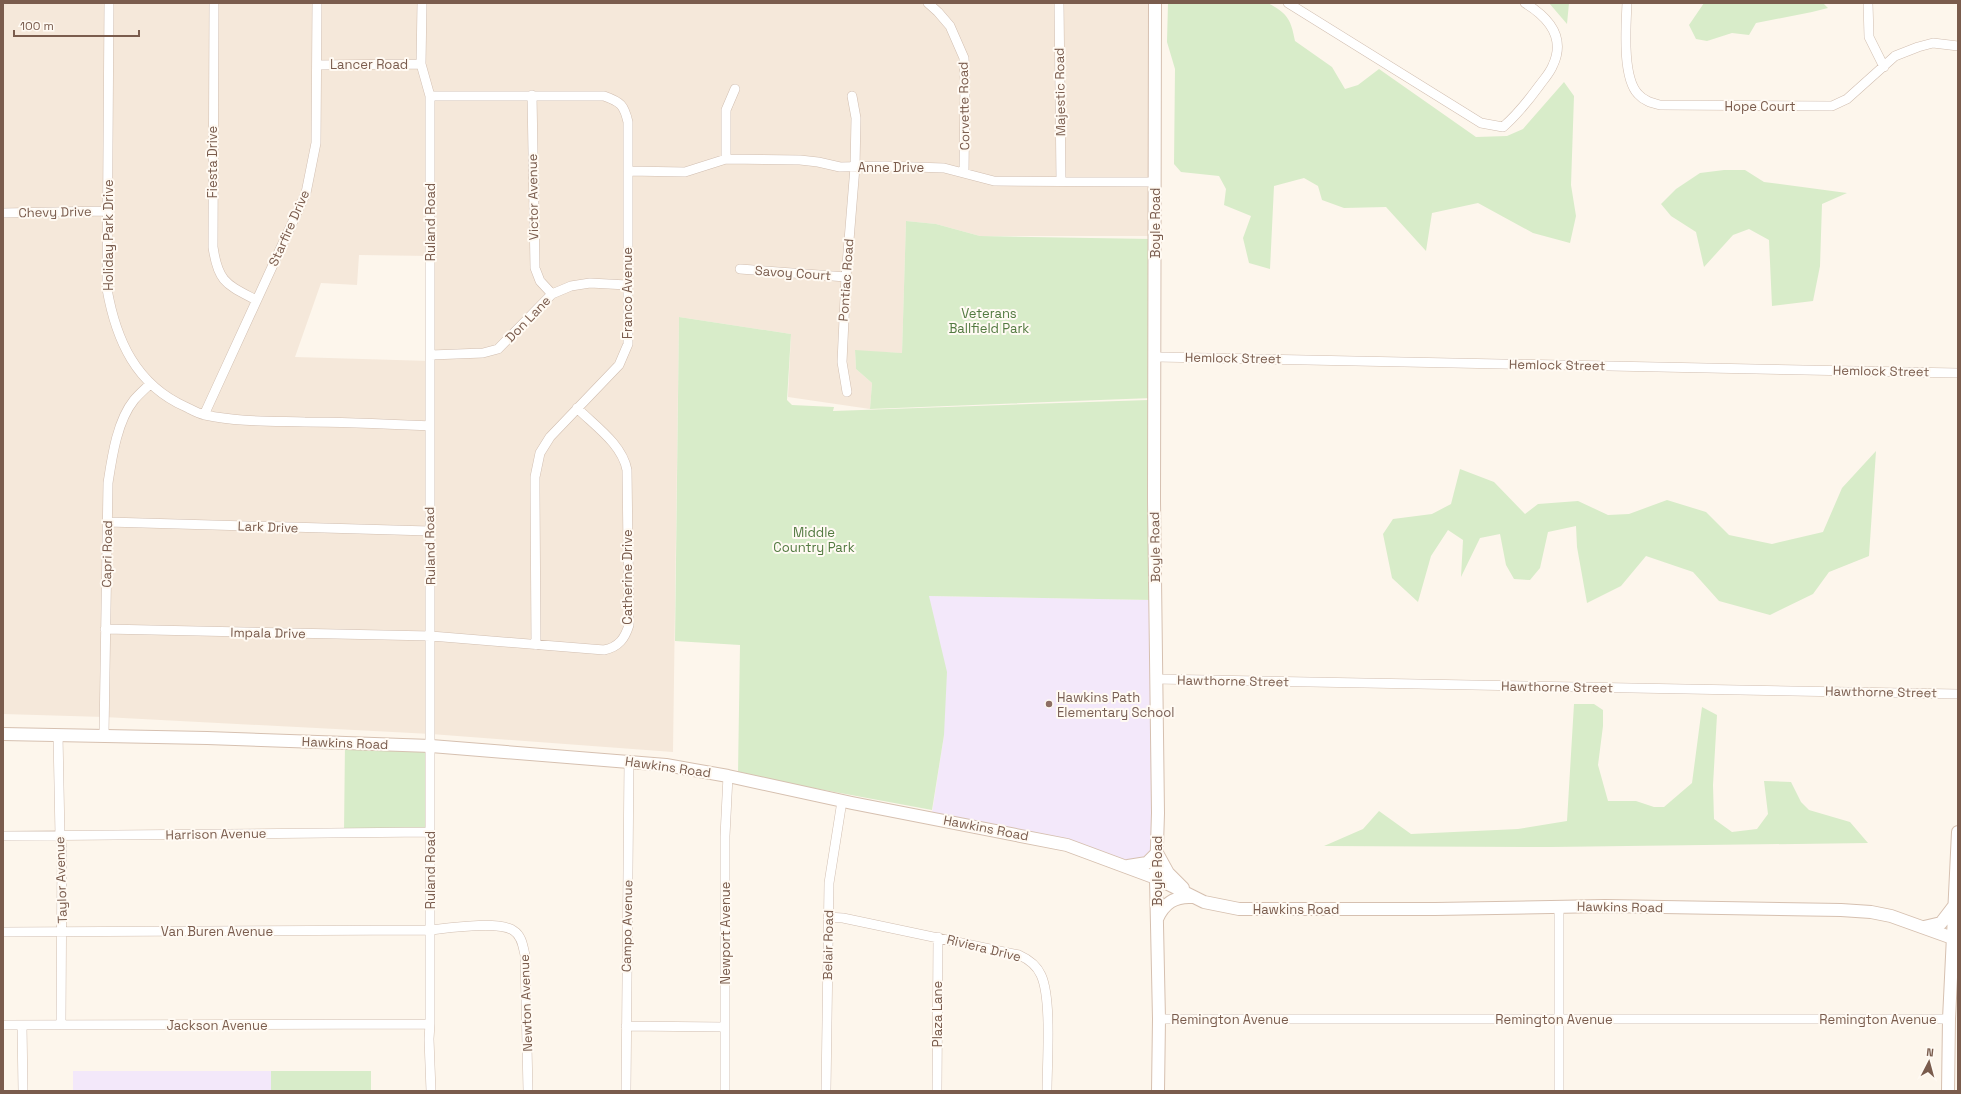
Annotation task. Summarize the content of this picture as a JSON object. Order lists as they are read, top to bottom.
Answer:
{
  "streets": {
    "street": [
      "Lancer Road",
      "Majestic Road",
      "Corvette Road",
      "Hope Court",
      "Fiesta Drive",
      "Anne Drive",
      "Victor Avenue",
      "Chevy Drive",
      "Ruland Road",
      "Boyle Road",
      "Starfire Drive",
      "Holiday Park Drive",
      "Savoy Court",
      "Pontiac Road",
      "Franco Avenue",
      "Don Lane",
      "Hemlock Street",
      "Lark Drive",
      "Capri Road",
      "Catherine Drive",
      "Impala Drive",
      "Hawthorne Street",
      "Hawkins Road",
      "Harrison Avenue",
      "Taylor Avenue",
      "Campo Avenue",
      "Van Buren Avenue",
      "Newport Avenue",
      "Belair Road",
      "Riviera Drive",
      "Newton Avenue",
      "Plaza Lane",
      "Remington Avenue",
      "Jackson Avenue"
    ]
  },
  "crossings": [
    ["Lancer Road", "Ruland Road"],
    ["Lancer Road", "Starfire Drive"],
    ["Majestic Road", "Anne Drive"],
    ["Corvette Road", "Anne Drive"],
    ["Fiesta Drive", "Starfire Drive"],
    ["Anne Drive", "Boyle Road"],
    ["Anne Drive", "Pontiac Road"],
    ["Anne Drive", "Franco Avenue"],
    ["Victor Avenue", "Franco Avenue"],
    ["Victor Avenue", "Don Lane"],
    ["Chevy Drive", "Holiday Park Drive"],
    ["Ruland Road", "Holiday Park Drive"],
    ["Ruland Road", "Franco Avenue"],
    ["Ruland Road", "Don Lane"],
    ["Ruland Road", "Lark Drive"],
    ["Ruland Road", "Catherine Drive"],
    ["Ruland Road", "Impala Drive"],
    ["Ruland Road", "Hawkins Road"],
    ["Ruland Road", "Harrison Avenue"],
    ["Ruland Road", "Van Buren Avenue"],
    ["Ruland Road", "Newton Avenue"],
    ["Ruland Road", "Jackson Avenue"],
    ["Boyle Road", "Hemlock Street"],
    ["Boyle Road", "Hawthorne Street"],
    ["Boyle Road", "Hawkins Road"],
    ["Boyle Road", "Remington Avenue"],
    ["Starfire Drive", "Holiday Park Drive"],
    ["Holiday Park Drive", "Capri Road"],
    ["Savoy Court", "Pontiac Road"],
    ["Franco Avenue", "Don Lane"],
    ["Franco Avenue", "Catherine Drive"],
    ["Lark Drive", "Capri Road"],
    ["Capri Road", "Impala Drive"],
    ["Capri Road", "Hawkins Road"],
    ["Catherine Drive", "Impala Drive"],
    ["Hawkins Road", "Taylor Avenue"],
    ["Hawkins Road", "Campo Avenue"],
    ["Hawkins Road", "Newport Avenue"],
    ["Hawkins Road", "Belair Road"],
    ["Harrison Avenue", "Taylor Avenue"],
    ["Taylor Avenue", "Van Buren Avenue"],
    ["Taylor Avenue", "Jackson Avenue"],
    ["Van Buren Avenue", "Newton Avenue"],
    ["Belair Road", "Riviera Drive"],
    ["Riviera Drive", "Plaza Lane"]
  ],
  "parks": ["Veterans Ballfield Park", "Middle Country Park"],
  "places": ["Hawkins Path Elementary School"],
  "scale_bar": "100 m",
  "north": "top"
}
